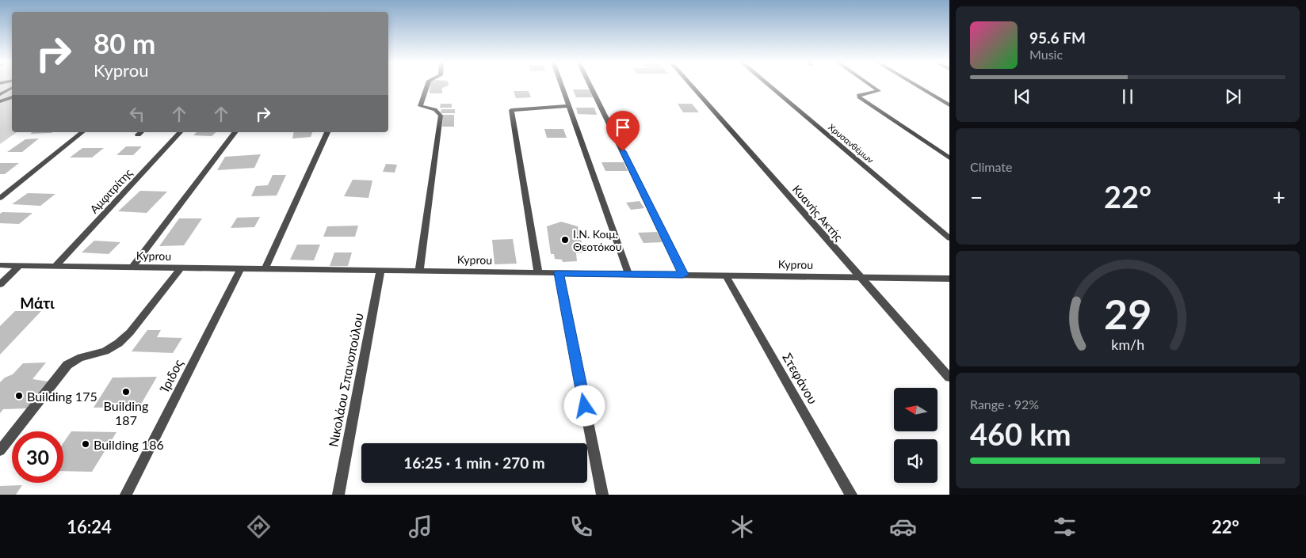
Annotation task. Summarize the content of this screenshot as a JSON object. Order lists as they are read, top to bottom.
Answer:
{
  "streets": {
    "street": [
      "Χρυσανθέμων",
      "Αμφιτρίτης",
      "Κυανής Ακτής",
      "Kyprou",
      "Ίριδος",
      "Στεφάνου",
      "Νικολάου Σπανοπούλου"
    ]
  },
  "crossings": [
    ["Αμφιτρίτης", "Kyprou"],
    ["Κυανής Ακτής", "Kyprou"],
    ["Kyprou", "Ίριδος"],
    ["Kyprou", "Στεφάνου"],
    ["Kyprou", "Νικολάου Σπανοπούλου"]
  ],
  "districts": ["Μάτι"],
  "places": [
    "Ι.Ν. Κοιμ. Θεοτόκου",
    "Building 187",
    "Building 175",
    "Building 186"
  ],
  "north": "left",
  "page": {
    "turn": ["80 m", "Kyprou"],
    "song": ["95.6 FM", "Music"],
    "tile": [
      "Climate",
      ["Range · 92%", "460 km"]
    ],
    "heat": ["−", "22°", "+"],
    "limit": "30",
    "trip": "16:25 · 1 min · 270 m",
    "tabs": ["16:24", "22°"],
    "gauge": ["29", "km/h"]
  }
}
